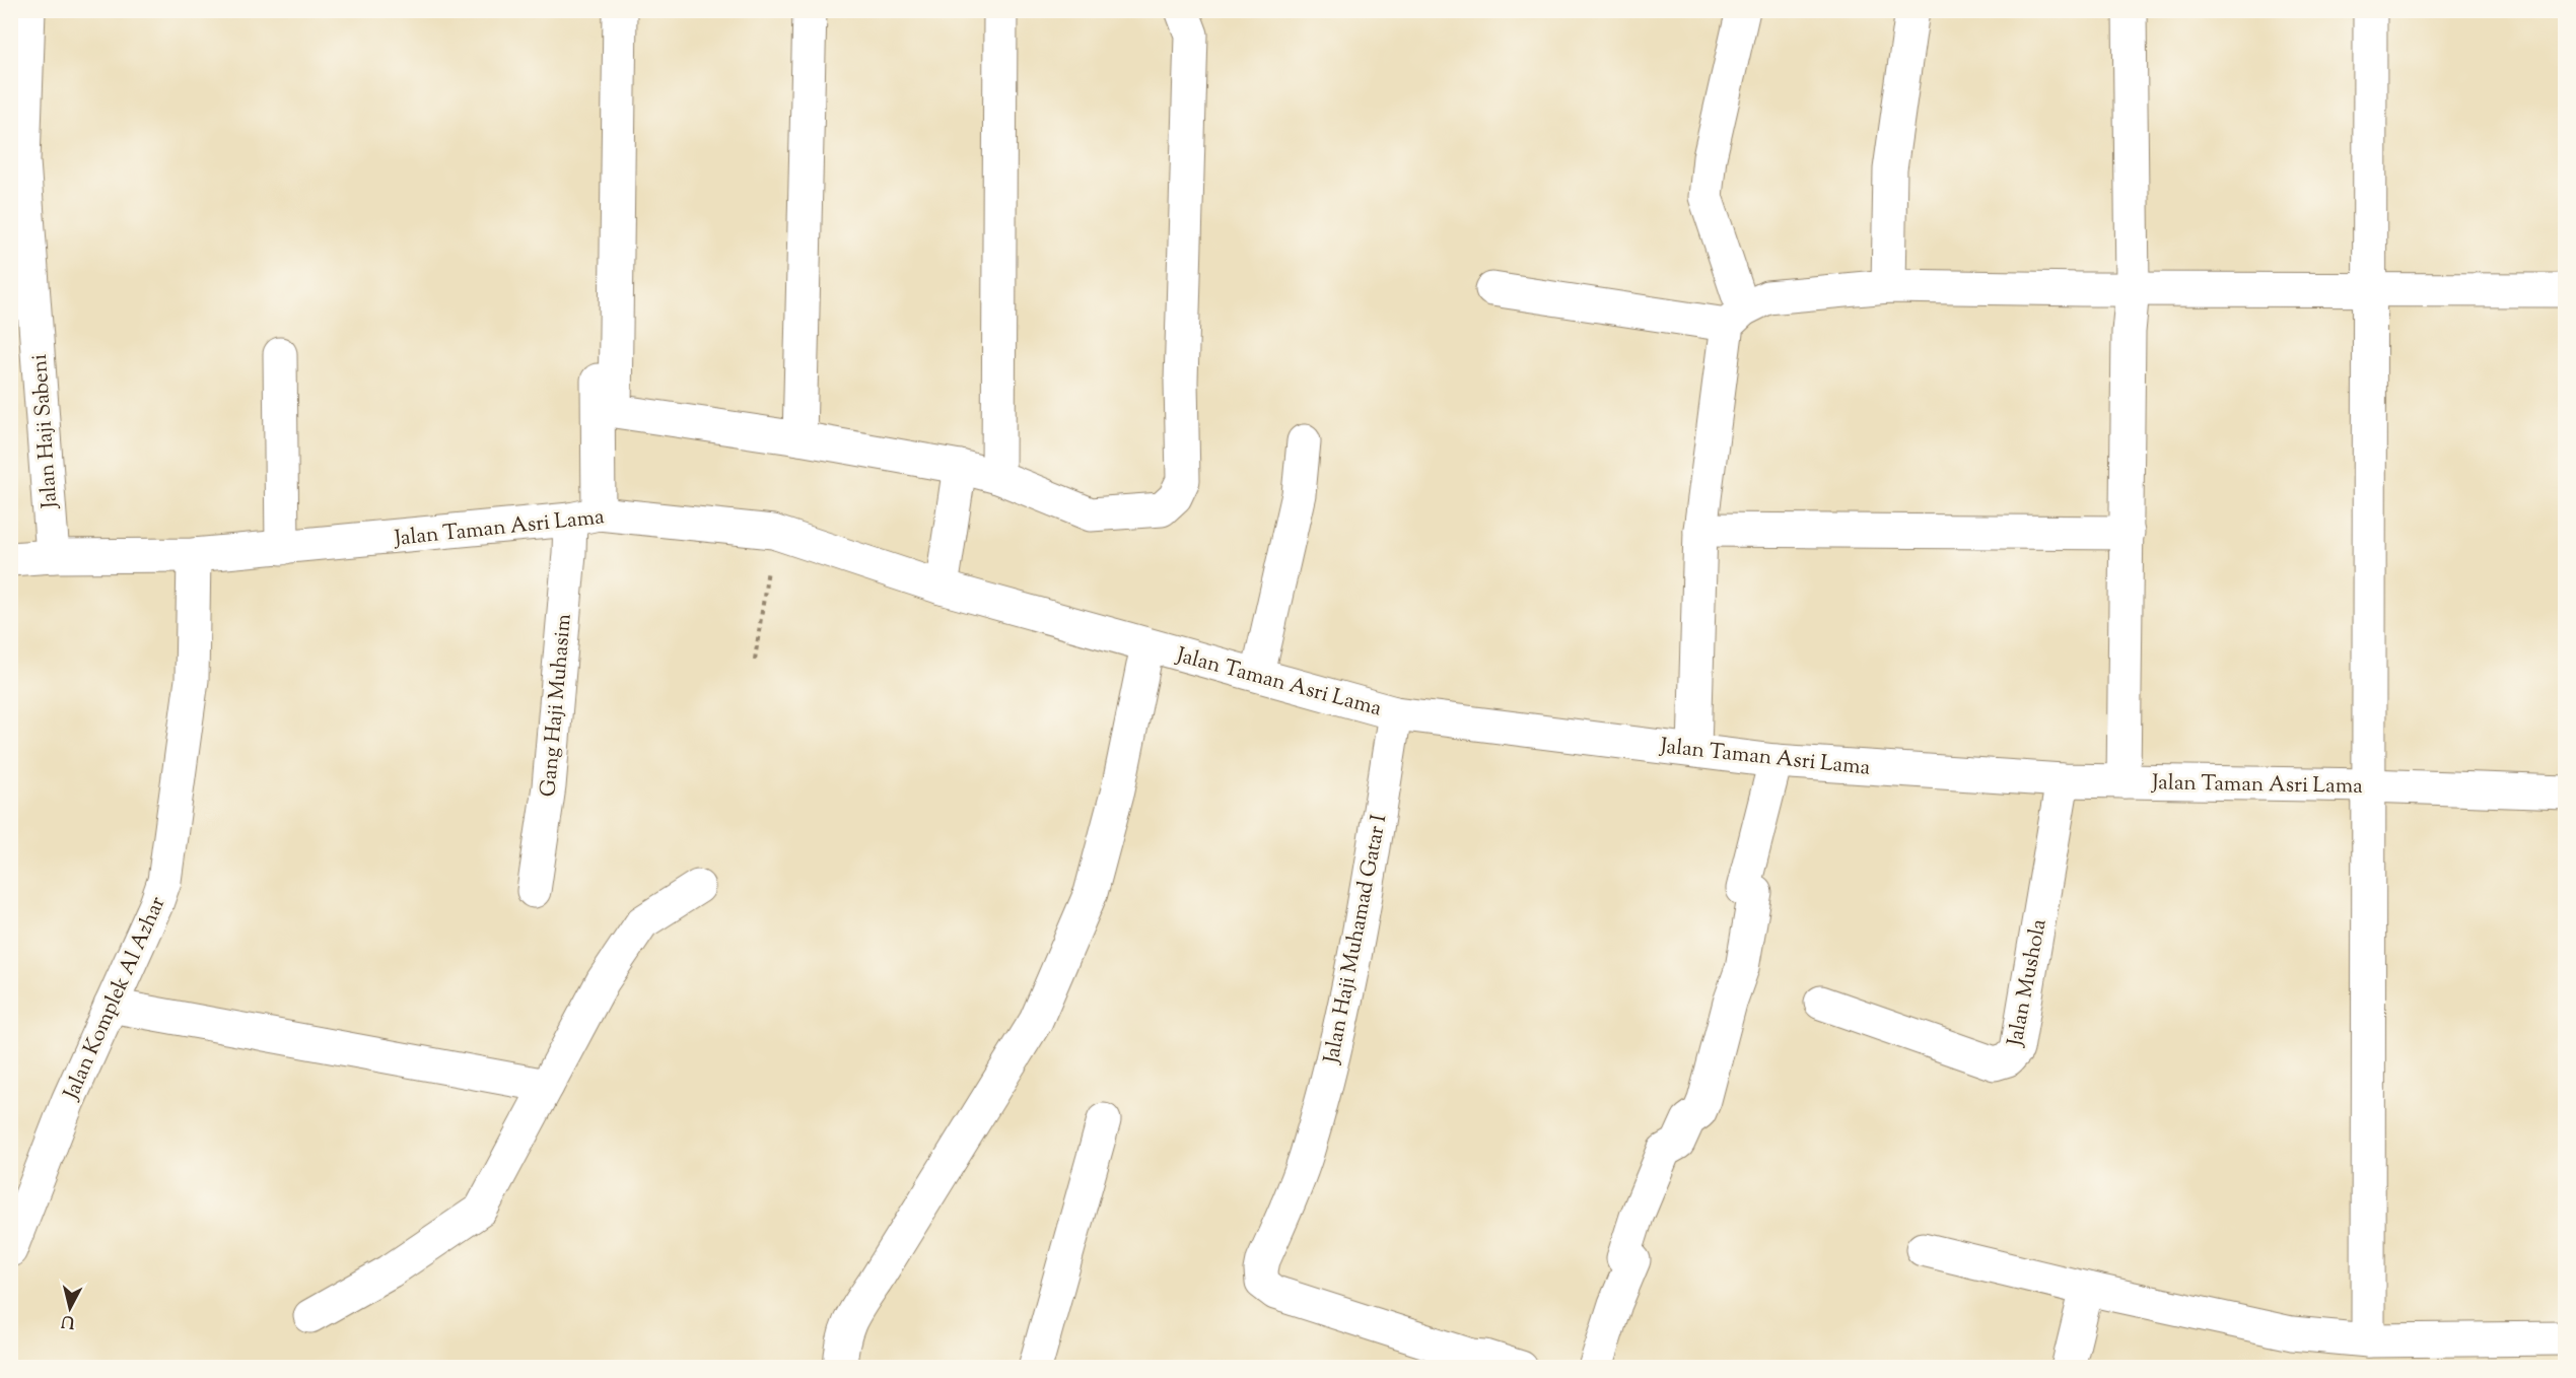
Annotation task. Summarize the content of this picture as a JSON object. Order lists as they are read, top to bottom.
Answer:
{
  "streets": {
    "street": [
      "Jalan Haji Sabeni",
      "Jalan Taman Asri Lama",
      "Gang Haji Muhasim",
      "Jalan Haji Muhamad Gatar I",
      "Jalan Mushola",
      "Jalan Komplek Al Azhar"
    ]
  },
  "crossings": [
    ["Jalan Haji Sabeni", "Jalan Taman Asri Lama"],
    ["Jalan Taman Asri Lama", "Gang Haji Muhasim"],
    ["Jalan Taman Asri Lama", "Jalan Haji Muhamad Gatar I"],
    ["Jalan Taman Asri Lama", "Jalan Mushola"],
    ["Jalan Taman Asri Lama", "Jalan Komplek Al Azhar"]
  ],
  "north": "bottom"
}
